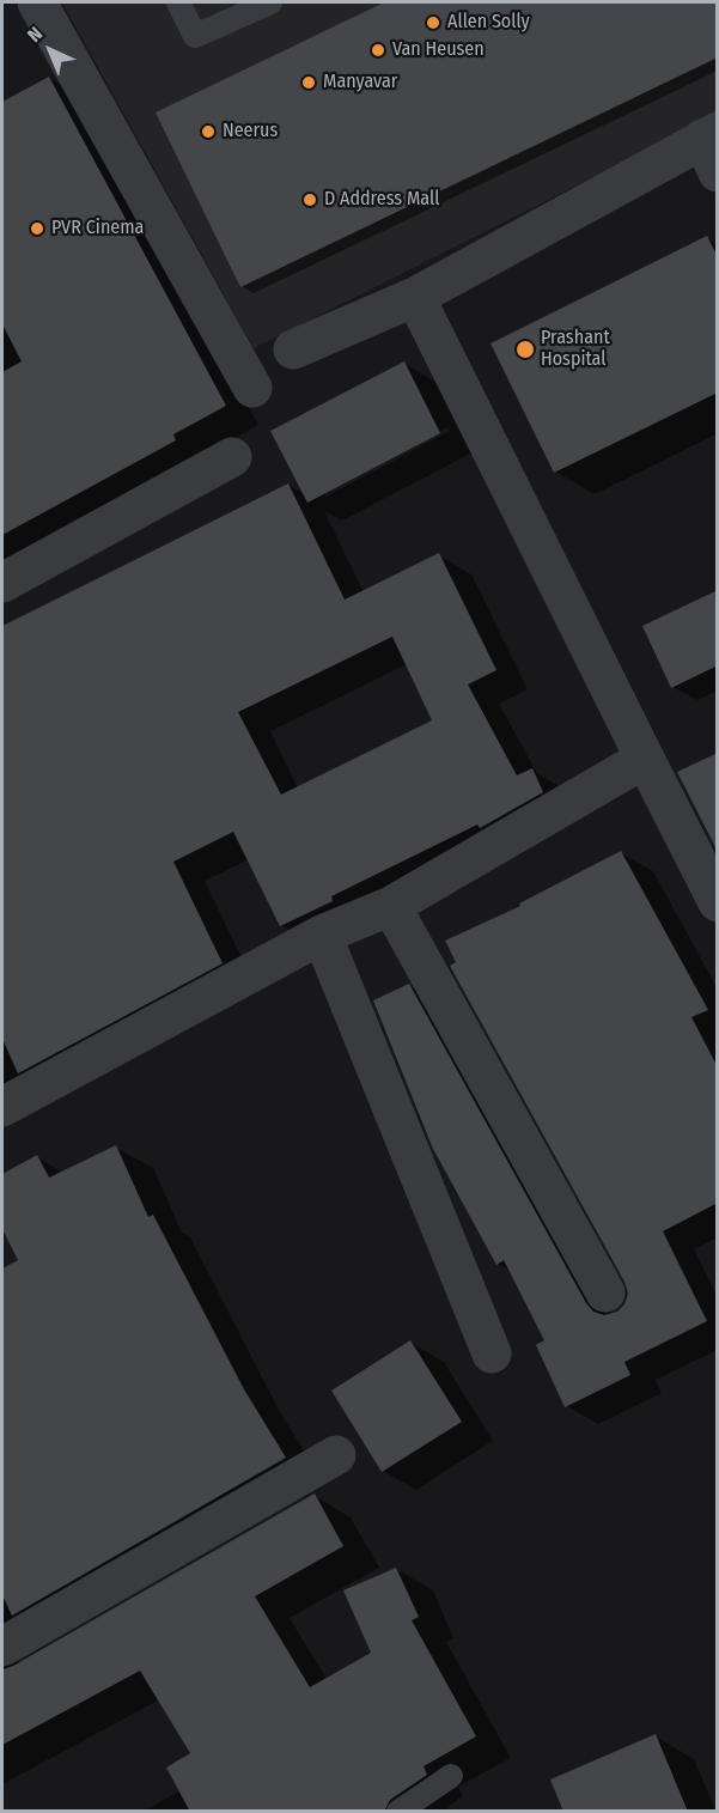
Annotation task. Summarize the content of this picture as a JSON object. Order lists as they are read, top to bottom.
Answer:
{
  "places": [
    "Allen Solly",
    "Van Heusen",
    "Manyavar",
    "Neerus",
    "D Address Mall",
    "PVR Cinema",
    "Prashant Hospital"
  ],
  "north": "top left"
}
